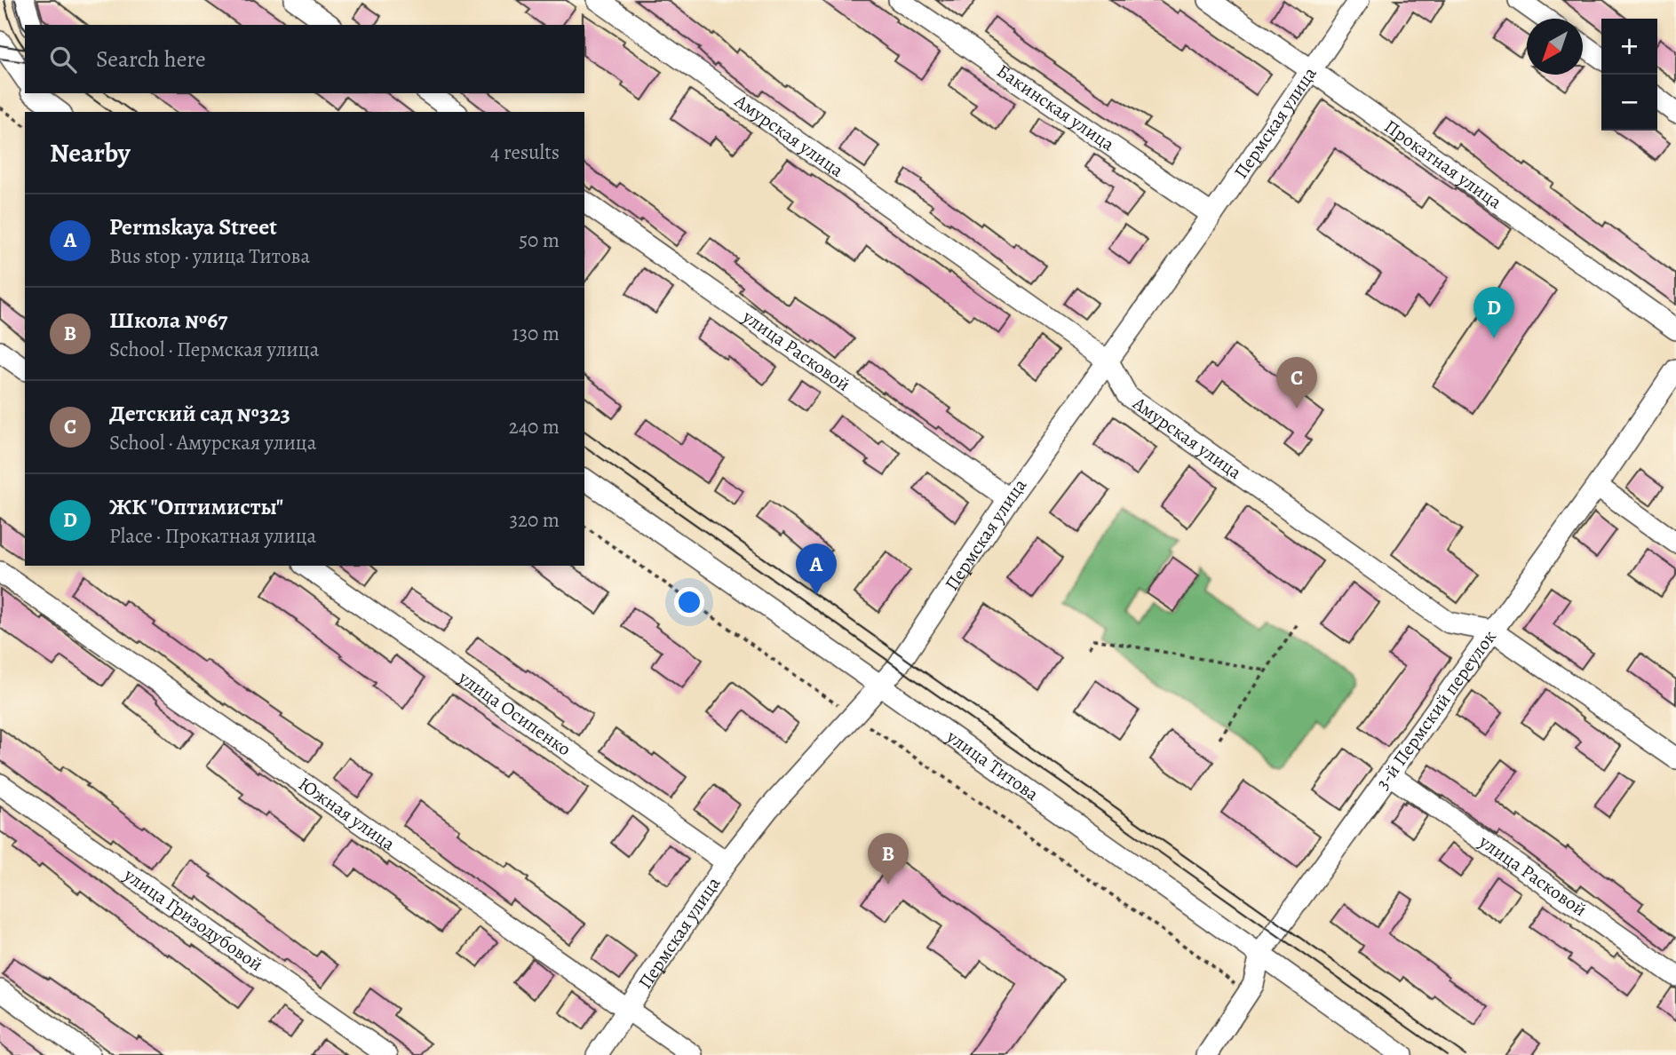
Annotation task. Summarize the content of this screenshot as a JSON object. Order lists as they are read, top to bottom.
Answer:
{
  "streets": {
    "street": [
      "Бакинская улица",
      "Пермская улица",
      "Амурская улица",
      "Прокатная улица",
      "улица Расковой",
      "3-й Пермский переулок",
      "улица Осипенко",
      "улица Титова",
      "Южная улица",
      "улица Гризодубовой"
    ]
  },
  "crossings": [
    ["Бакинская улица", "Пермская улица"],
    ["Пермская улица", "Амурская улица"],
    ["Пермская улица", "Прокатная улица"],
    ["Пермская улица", "улица Расковой"],
    ["Пермская улица", "улица Осипенко"],
    ["Пермская улица", "улица Титова"],
    ["Пермская улица", "Южная улица"],
    ["Амурская улица", "3-й Пермский переулок"],
    ["улица Расковой", "3-й Пермский переулок"],
    ["3-й Пермский переулок", "улица Титова"]
  ],
  "north": "bottom left",
  "page": {
    "map_buttons": ["+", "−"],
    "search": "Search here",
    "heading": ["Nearby", "4 results"],
    "list": [
      {
        "mark": "A",
        "name": "Permskaya Street",
        "note": "Bus stop · улица Титова",
        "value": "50 m"
      },
      {
        "mark": "B",
        "name": "Школа №67",
        "note": "School · Пермская улица",
        "value": "130 m"
      },
      {
        "mark": "C",
        "name": "Детский сад №323",
        "note": "School · Амурская улица",
        "value": "240 m"
      },
      {
        "mark": "D",
        "name": "ЖК \"Оптимисты\"",
        "note": "Place · Прокатная улица",
        "value": "320 m"
      }
    ],
    "pins": [
      "D",
      "C",
      "A",
      "B"
    ]
  }
}
